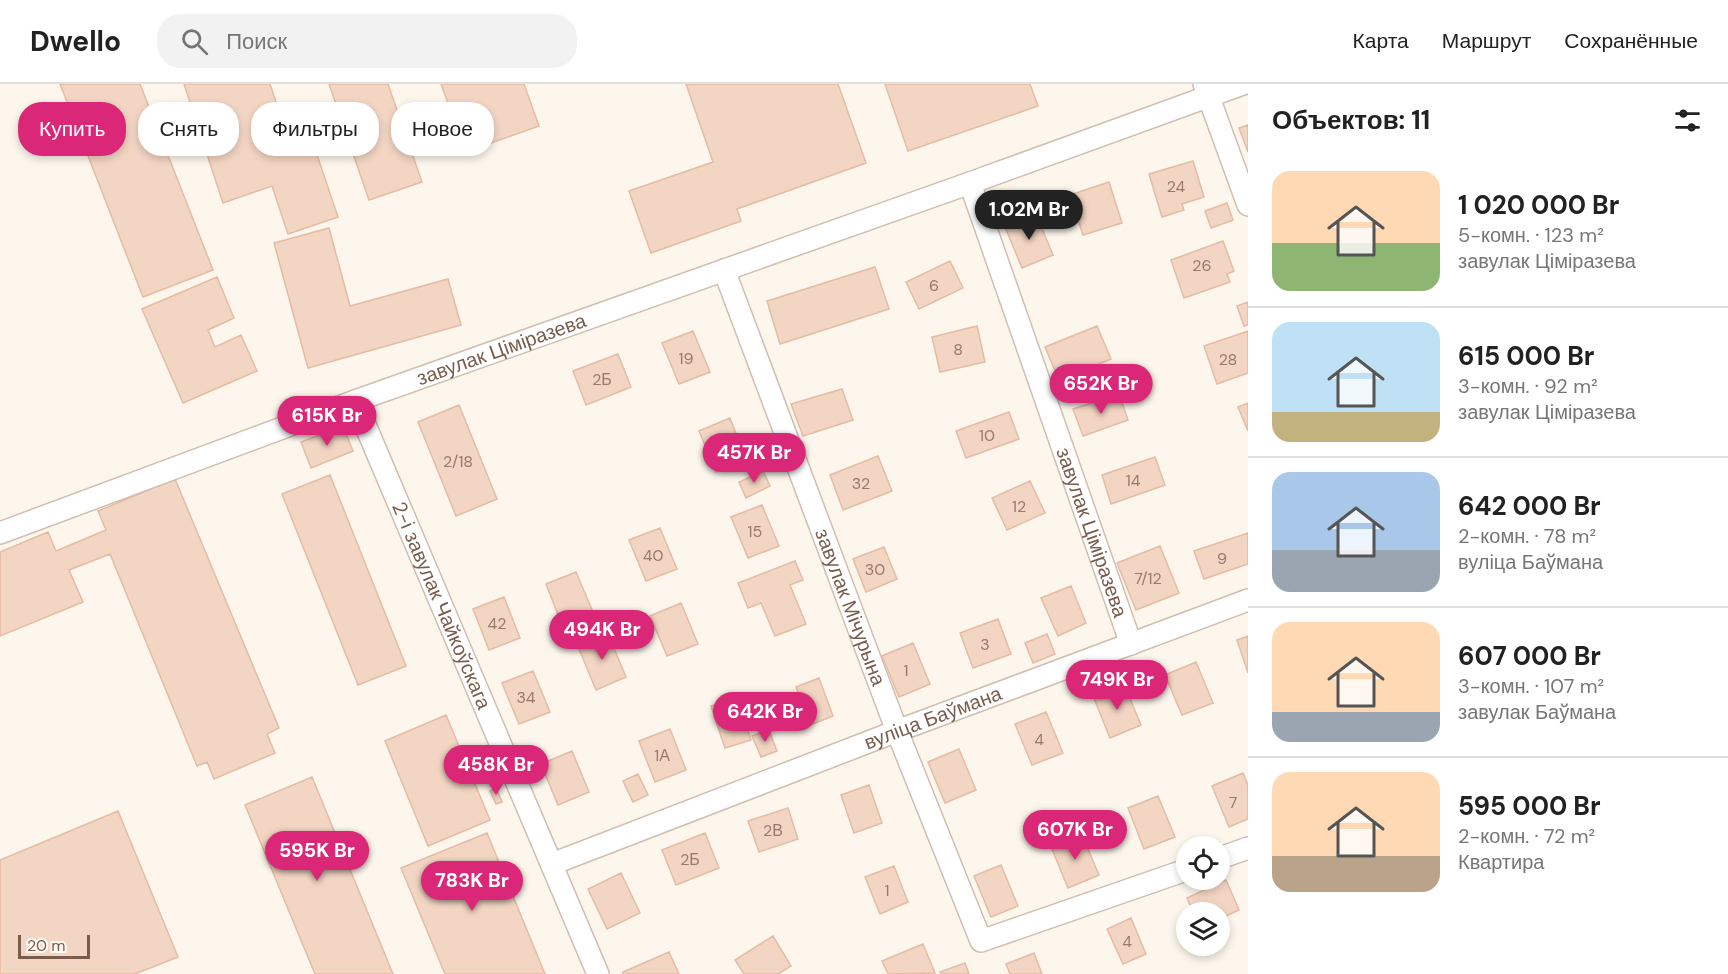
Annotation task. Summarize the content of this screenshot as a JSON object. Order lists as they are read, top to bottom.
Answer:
{
  "streets": {
    "street": [
      "завулак Ціміразева",
      "2-і завулак Чайкоўскага",
      "завулак Мічурына",
      "вуліца Баўмана"
    ]
  },
  "crossings": [
    ["завулак Ціміразева", "2-і завулак Чайкоўскага"],
    ["завулак Ціміразева", "завулак Мічурына"],
    ["завулак Ціміразева", "вуліца Баўмана"],
    ["2-і завулак Чайкоўскага", "вуліца Баўмана"],
    ["завулак Мічурына", "вуліца Баўмана"]
  ],
  "house_numbers": [
    "24",
    "26",
    "6",
    "8",
    "19",
    "28",
    "2Б",
    "10",
    "2/18",
    "14",
    "32",
    "12",
    "15",
    "40",
    "9",
    "30",
    "7/12",
    "42",
    "3",
    "1",
    "34",
    "4",
    "1А",
    "7",
    "2В",
    "2Б",
    "1",
    "4"
  ],
  "scale_bar": "20 m",
  "page": {
    "header": "Dwello",
    "search": "Поиск",
    "nav": ["Карта", "Маршрут", "Сохранённые"],
    "heading": "Объектов: 11",
    "chip": [
      "Купить",
      "Снять",
      "Фильтры",
      "Новое"
    ],
    "list": [
      {
        "name": "1 020 000 Br",
        "note": "5-комн. · 123 m² · завулак Ціміразева"
      },
      {
        "name": "615 000 Br",
        "note": "3-комн. · 92 m² · завулак Ціміразева"
      },
      {
        "name": "642 000 Br",
        "note": "2-комн. · 78 m² · вуліца Баўмана"
      },
      {
        "name": "607 000 Br",
        "note": "3-комн. · 107 m² · завулак Баўмана"
      },
      {
        "name": "595 000 Br",
        "note": "2-комн. · 72 m² · Квартира"
      }
    ],
    "price": [
      "1.02M Br",
      "652K Br",
      "615K Br",
      "457K Br",
      "494K Br",
      "749K Br",
      "642K Br",
      "458K Br",
      "607K Br",
      "595K Br",
      "783K Br"
    ],
    "scale": "20 m"
  }
}
